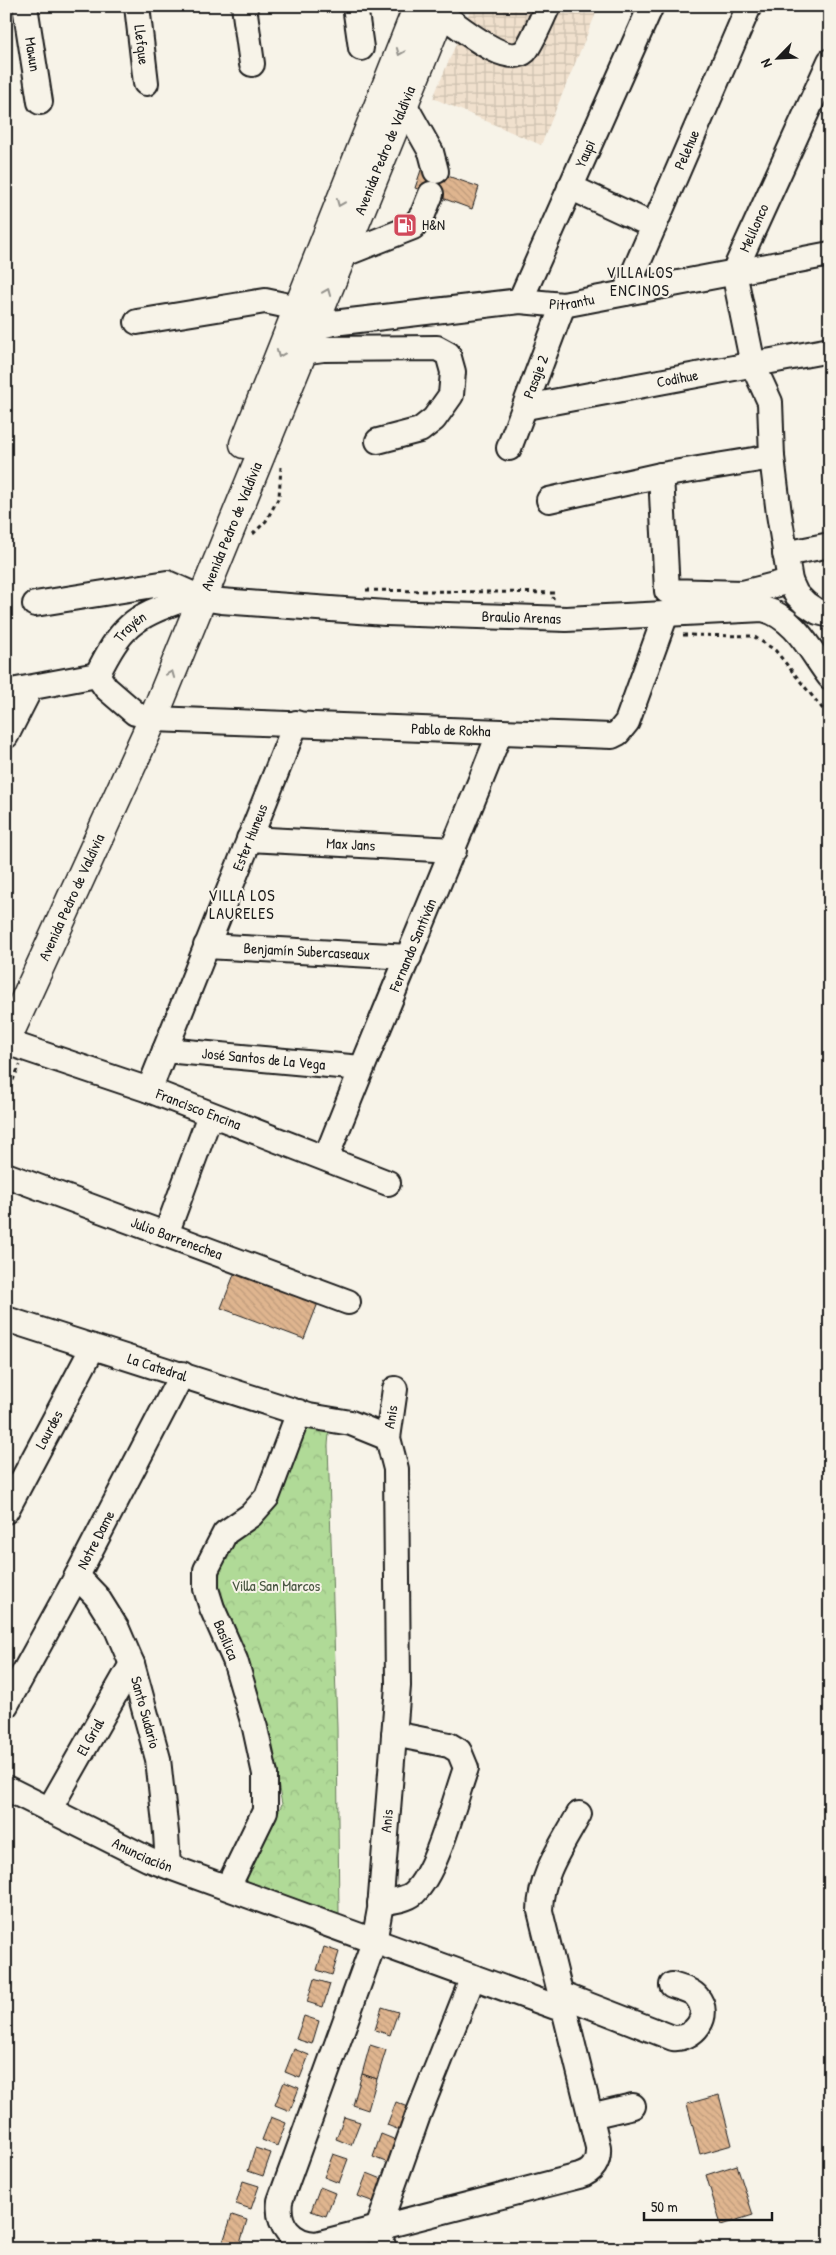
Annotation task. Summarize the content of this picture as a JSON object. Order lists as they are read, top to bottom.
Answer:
{
  "streets": {
    "main road": ["Avenida Pedro de Valdivia"],
    "street": [
      "Llefque",
      "Mawun",
      "Pelehue",
      "Yaupi",
      "Melilonco",
      "Pitrantu",
      "Pasaje 2",
      "Codihue",
      "Braulio Arenas",
      "Trayén",
      "Pablo de Rokha",
      "Ester Huneus",
      "Max Jans",
      "Fernando Santiván",
      "Benjamín Subercaseaux",
      "José Santos de La Vega",
      "Francisco Encina",
      "Julio Barrenechea",
      "La Catedral",
      "Anis",
      "Lourdes",
      "Notre Dame",
      "Basílica",
      "Santo Sudario",
      "El Grial",
      "Anunciación"
    ]
  },
  "crossings": [
    ["Pelehue", "Pitrantu"],
    ["Avenida Pedro de Valdivia", "Pitrantu"],
    ["Avenida Pedro de Valdivia", "Braulio Arenas"],
    ["Avenida Pedro de Valdivia", "Trayén"],
    ["Avenida Pedro de Valdivia", "Pablo de Rokha"],
    ["Avenida Pedro de Valdivia", "Francisco Encina"],
    ["Yaupi", "Pitrantu"],
    ["Melilonco", "Pitrantu"],
    ["Pitrantu", "Pasaje 2"],
    ["Pasaje 2", "Codihue"],
    ["Braulio Arenas", "Trayén"],
    ["Braulio Arenas", "Pablo de Rokha"],
    ["Pablo de Rokha", "Ester Huneus"],
    ["Pablo de Rokha", "Fernando Santiván"],
    ["Ester Huneus", "Max Jans"],
    ["Ester Huneus", "Benjamín Subercaseaux"],
    ["Ester Huneus", "José Santos de La Vega"],
    ["Ester Huneus", "Francisco Encina"],
    ["Max Jans", "Fernando Santiván"],
    ["Fernando Santiván", "Benjamín Subercaseaux"],
    ["Fernando Santiván", "José Santos de La Vega"],
    ["Fernando Santiván", "Francisco Encina"],
    ["La Catedral", "Anis"],
    ["La Catedral", "Lourdes"],
    ["La Catedral", "Notre Dame"],
    ["La Catedral", "Basílica"],
    ["Anis", "Anunciación"],
    ["Notre Dame", "Santo Sudario"],
    ["Basílica", "Anunciación"],
    ["Santo Sudario", "El Grial"],
    ["Santo Sudario", "Anunciación"],
    ["El Grial", "Anunciación"]
  ],
  "districts": ["VILLA LOS ENCINOS", "VILLA LOS LAURELES"],
  "parks": ["Villa San Marcos"],
  "places": {
    "fuel station": ["H&N"]
  },
  "scale_bar": "50 m",
  "north": "bottom left"
}
